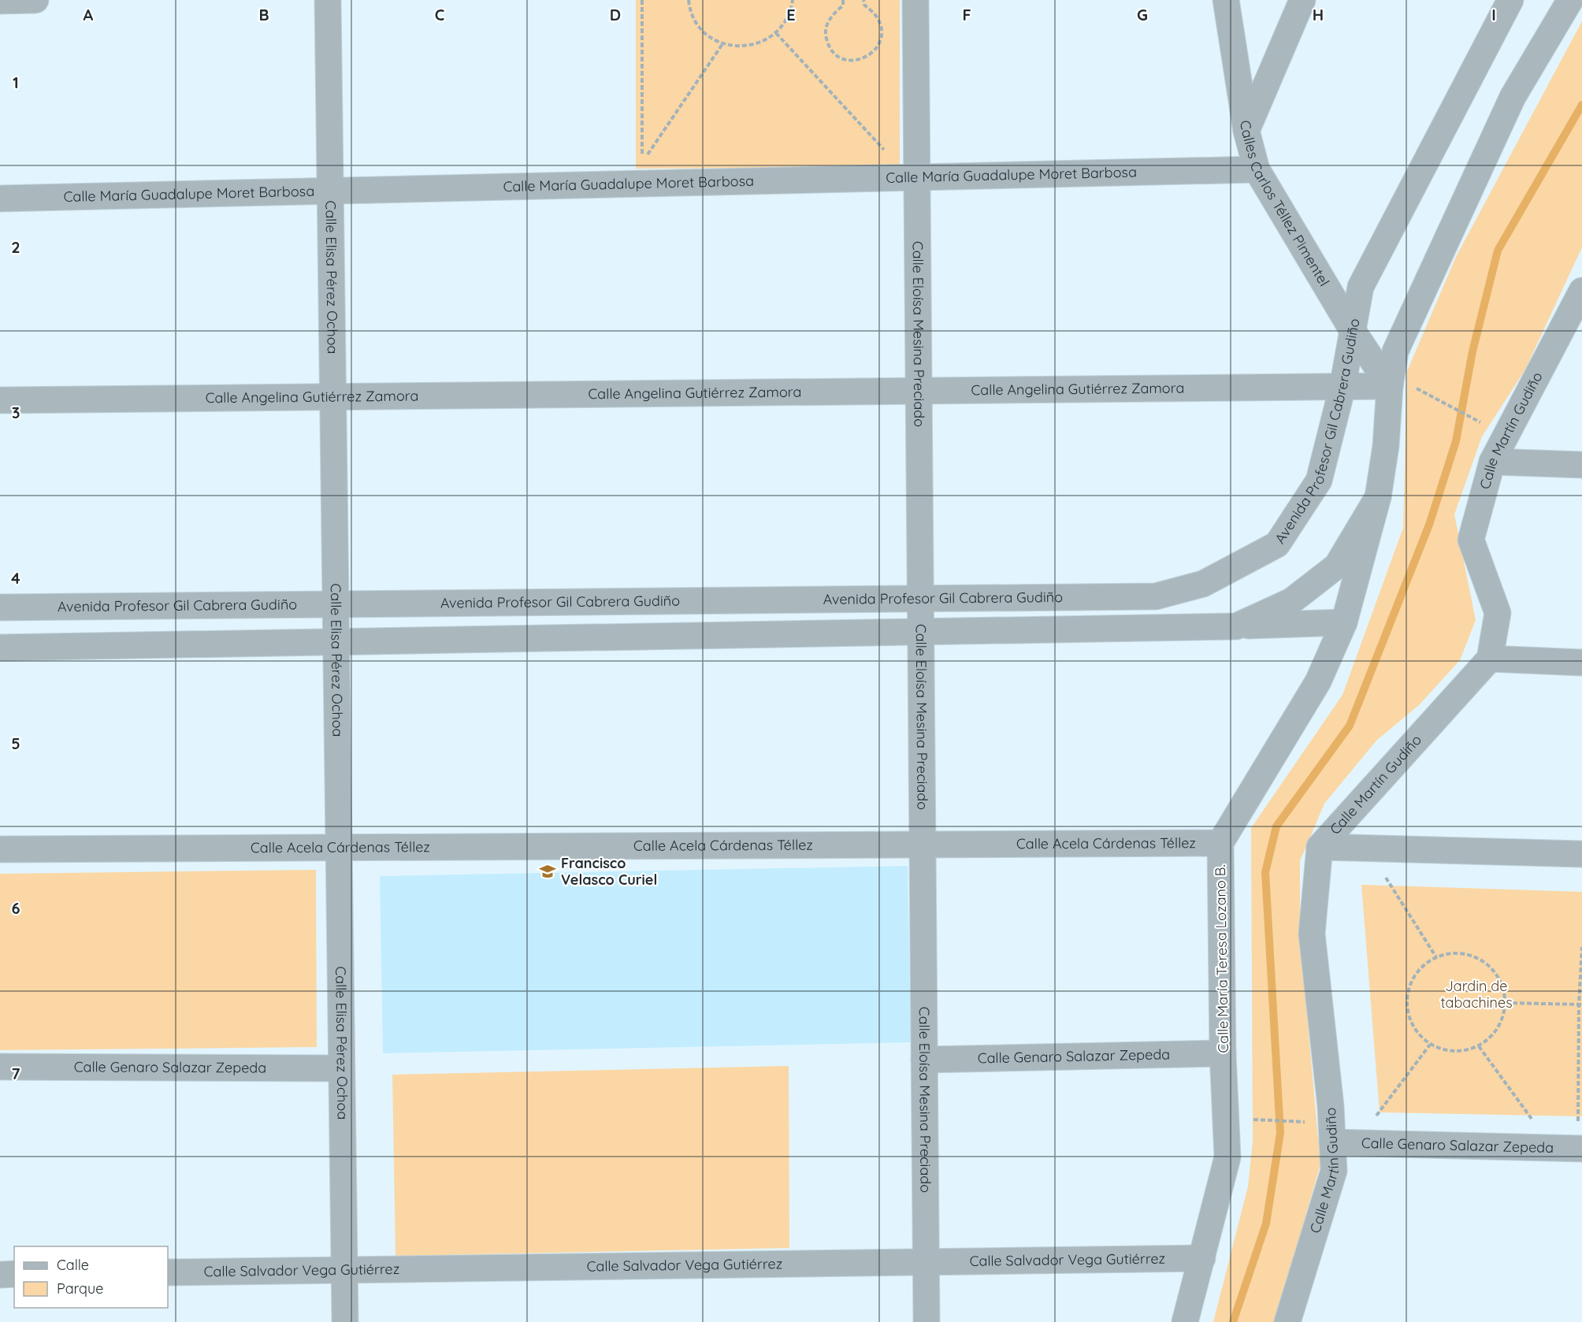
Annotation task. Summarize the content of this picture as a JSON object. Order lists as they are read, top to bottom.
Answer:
{
  "streets": {
    "street": [
      "Calle María Guadalupe Moret Barbosa",
      "Calles Carlos Téllez Pimentel",
      "Calle Elisa Pérez Ochoa",
      "Calle Eloísa Mesina Preciado",
      "Calle Angelina Gutiérrez Zamora",
      "Avenida Profesor Gil Cabrera Gudiño",
      "Calle Martín Gudiño",
      "Calle Acela Cárdenas Téllez",
      "Calle María Teresa Lozano B.",
      "Calle Genaro Salazar Zepeda",
      "Calle Salvador Vega Gutiérrez"
    ]
  },
  "crossings": [
    ["Calle María Guadalupe Moret Barbosa", "Calles Carlos Téllez Pimentel"],
    ["Calle María Guadalupe Moret Barbosa", "Calle Elisa Pérez Ochoa"],
    ["Calle María Guadalupe Moret Barbosa", "Calle Eloísa Mesina Preciado"],
    ["Calles Carlos Téllez Pimentel", "Calle Angelina Gutiérrez Zamora"],
    ["Calles Carlos Téllez Pimentel", "Avenida Profesor Gil Cabrera Gudiño"],
    ["Calle Elisa Pérez Ochoa", "Calle Angelina Gutiérrez Zamora"],
    ["Calle Elisa Pérez Ochoa", "Avenida Profesor Gil Cabrera Gudiño"],
    ["Calle Elisa Pérez Ochoa", "Calle Acela Cárdenas Téllez"],
    ["Calle Elisa Pérez Ochoa", "Calle Genaro Salazar Zepeda"],
    ["Calle Elisa Pérez Ochoa", "Calle Salvador Vega Gutiérrez"],
    ["Calle Eloísa Mesina Preciado", "Calle Angelina Gutiérrez Zamora"],
    ["Calle Eloísa Mesina Preciado", "Avenida Profesor Gil Cabrera Gudiño"],
    ["Calle Eloísa Mesina Preciado", "Calle Acela Cárdenas Téllez"],
    ["Calle Eloísa Mesina Preciado", "Calle Genaro Salazar Zepeda"],
    ["Calle Eloísa Mesina Preciado", "Calle Salvador Vega Gutiérrez"],
    ["Calle Angelina Gutiérrez Zamora", "Avenida Profesor Gil Cabrera Gudiño"],
    ["Calle Martín Gudiño", "Calle Genaro Salazar Zepeda"],
    ["Calle Acela Cárdenas Téllez", "Calle María Teresa Lozano B."],
    ["Calle María Teresa Lozano B.", "Calle Genaro Salazar Zepeda"],
    ["Calle María Teresa Lozano B.", "Calle Salvador Vega Gutiérrez"]
  ],
  "parks": ["Jardin de tabachines"],
  "places": {
    "school or university": ["Francisco Velasco Curiel"]
  },
  "legend": ["Calle", "Parque"],
  "grid": {
    "columns": [
      "A",
      "B",
      "C",
      "D",
      "E",
      "F",
      "G",
      "H",
      "I"
    ],
    "rows": [
      "1",
      "2",
      "3",
      "4",
      "5",
      "6",
      "7"
    ]
  }
}
